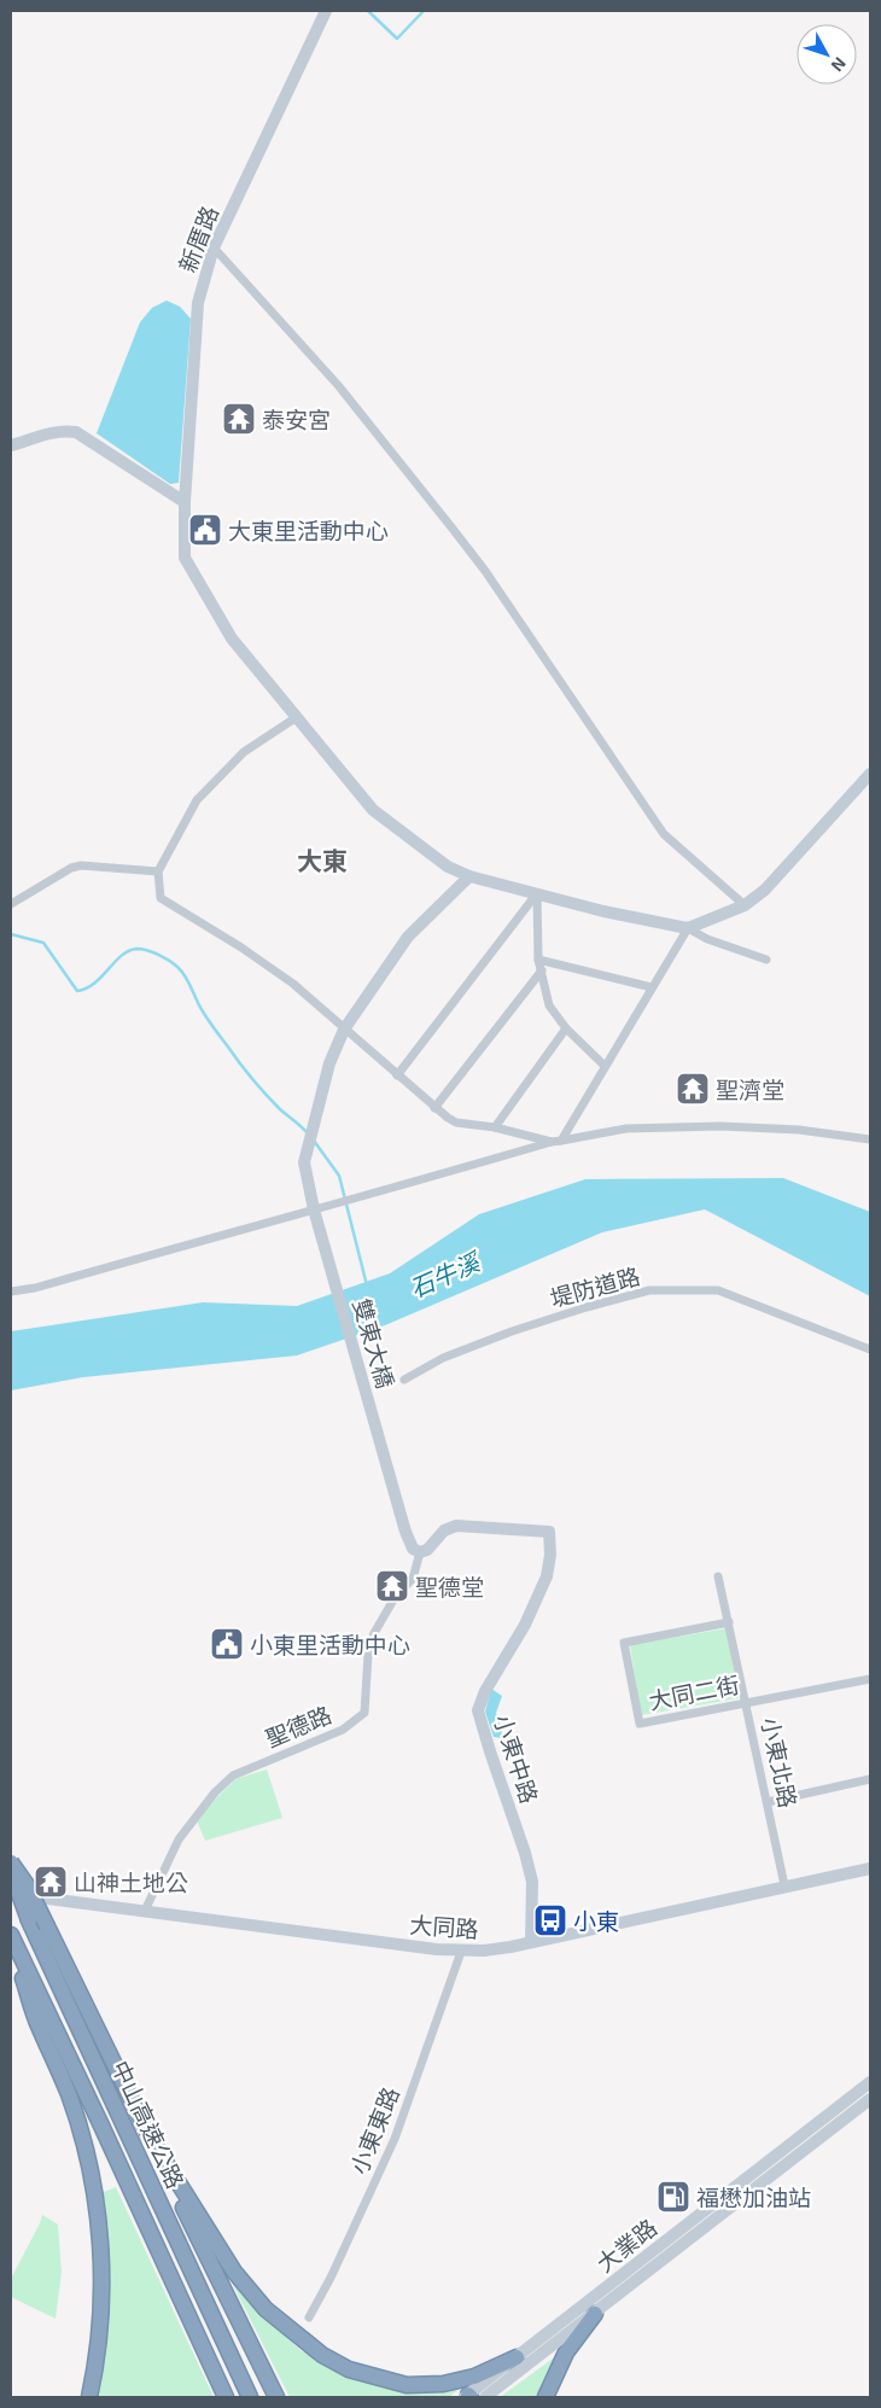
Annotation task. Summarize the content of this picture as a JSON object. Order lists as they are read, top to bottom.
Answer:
{
  "streets": {
    "highway": ["中山高速公路"],
    "street": [
      "新厝路",
      "堤防道路",
      "雙東大橋",
      "大同二街",
      "聖德路",
      "小東中路",
      "小東北路",
      "大同路",
      "小東東路",
      "大業路"
    ]
  },
  "crossings": [
    ["新厝路", "雙東大橋"],
    ["雙東大橋", "聖德路"],
    ["雙東大橋", "小東中路"],
    ["大同二街", "小東北路"],
    ["聖德路", "小東中路"],
    ["聖德路", "大同路"],
    ["小東中路", "大同路"],
    ["小東北路", "大同路"],
    ["大同路", "小東東路"]
  ],
  "districts": ["大東"],
  "water": ["石牛溪"],
  "places": {
    "temple": [
      "泰安宮",
      "聖濟堂",
      "聖德堂",
      "山神土地公"
    ],
    "public building": ["大東里活動中心", "小東里活動中心"],
    "bus stop": ["小東"],
    "fuel station": ["福懋加油站"]
  },
  "north": "bottom right"
}
